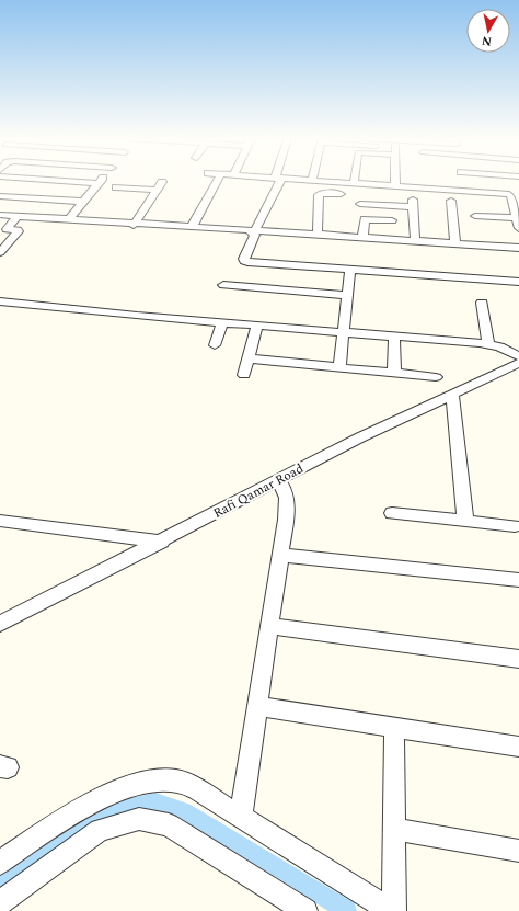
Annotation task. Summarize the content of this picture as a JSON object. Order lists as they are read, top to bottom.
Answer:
{
  "streets": {
    "street": ["Rafi Qamar Road"]
  },
  "north": "bottom"
}
